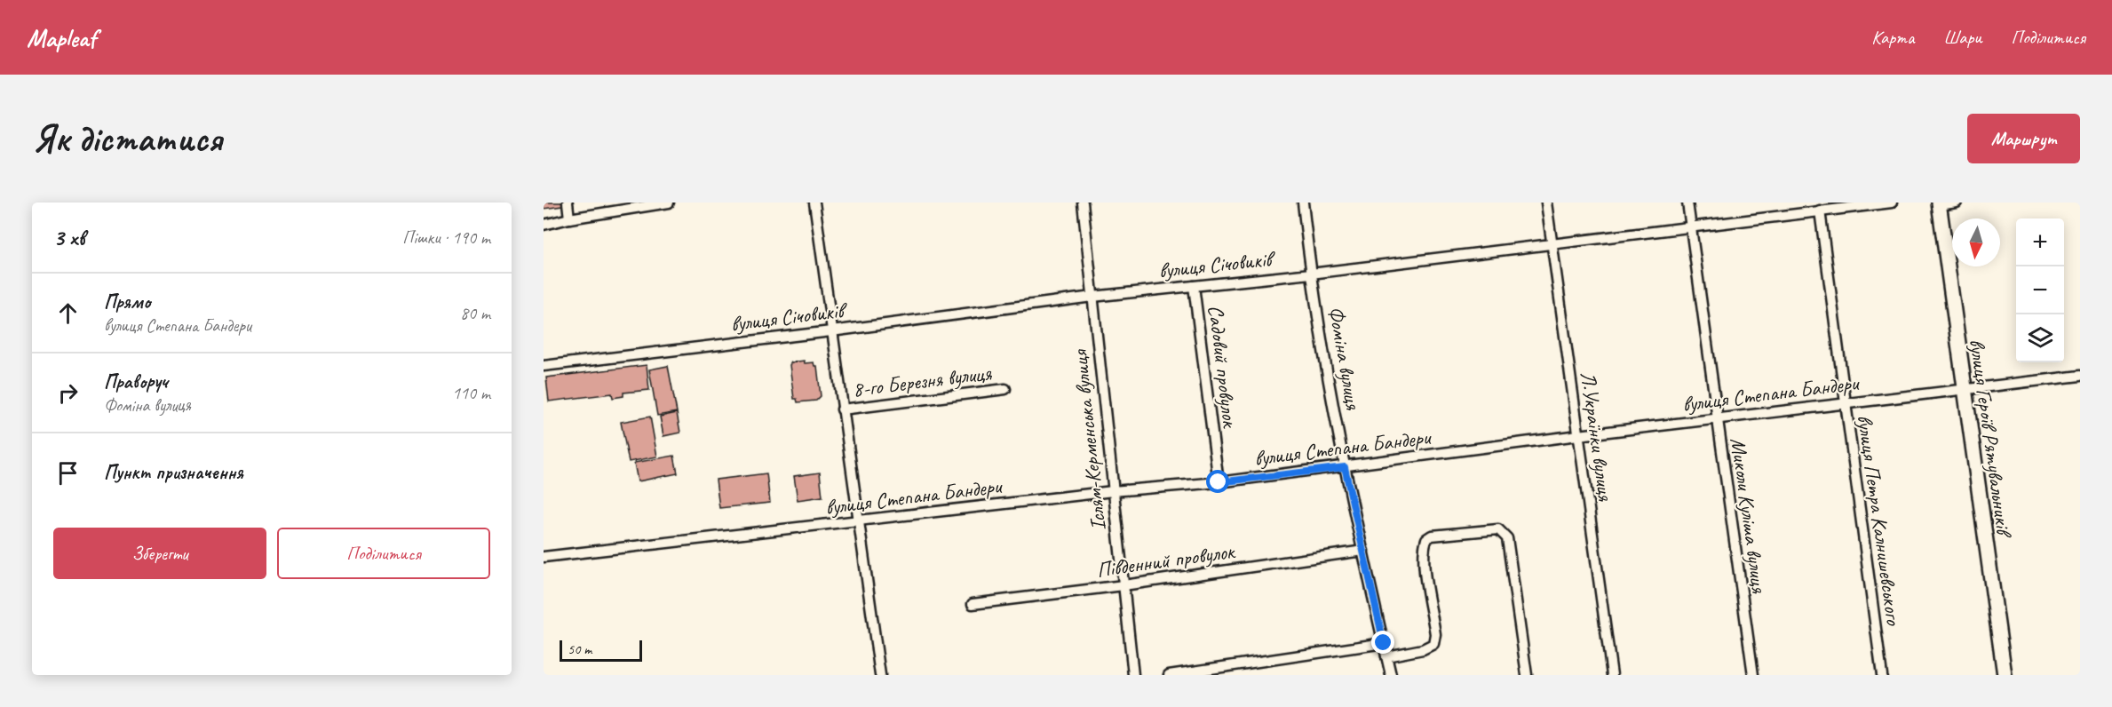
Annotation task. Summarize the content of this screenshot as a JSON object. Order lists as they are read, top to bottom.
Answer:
{
  "streets": {
    "street": [
      "вулиця Січовиків",
      "Фоміна вулиця",
      "Садовий провулок",
      "8-го Березня вулиця",
      "вулиця Степана Бандери",
      "Л.Українки вулиця",
      "вулиця Героїв Рятувальників",
      "Іслям-Керменська вулиця",
      "Миколи Куліша вулиця",
      "вулиця Петра Калнишевського",
      "Південний провулок"
    ]
  },
  "crossings": [
    ["вулиця Січовиків", "Фоміна вулиця"],
    ["вулиця Січовиків", "Садовий провулок"],
    ["вулиця Січовиків", "8-го Березня вулиця"],
    ["вулиця Січовиків", "Л.Українки вулиця"],
    ["вулиця Січовиків", "Іслям-Керменська вулиця"],
    ["вулиця Січовиків", "Миколи Куліша вулиця"],
    ["вулиця Січовиків", "вулиця Петра Калнишевського"],
    ["Фоміна вулиця", "вулиця Степана Бандери"],
    ["Фоміна вулиця", "Південний провулок"],
    ["Садовий провулок", "вулиця Степана Бандери"],
    ["8-го Березня вулиця", "вулиця Степана Бандери"],
    ["вулиця Степана Бандери", "Л.Українки вулиця"],
    ["вулиця Степана Бандери", "вулиця Героїв Рятувальників"],
    ["вулиця Степана Бандери", "Іслям-Керменська вулиця"],
    ["вулиця Степана Бандери", "Миколи Куліша вулиця"],
    ["вулиця Степана Бандери", "вулиця Петра Калнишевського"],
    ["Іслям-Керменська вулиця", "Південний провулок"]
  ],
  "scale_bar": "50 m",
  "north": "bottom",
  "page": {
    "header": "Mapleaf",
    "nav": ["Карта", "Шари", "Поділитися"],
    "buttons": [
      "Маршрут",
      ["Зберегти", "Поділитися"]
    ],
    "title": "Як дістатися",
    "heading": ["3 хв", "Пішки · 190 m"],
    "map_buttons": ["+", "−"],
    "list": [
      ["Прямо", "вулиця Степана Бандери", "80 m"],
      ["Праворуч", "Фоміна вулиця", "110 m"],
      "Пункт призначення"
    ],
    "scale": "50 m"
  }
}
